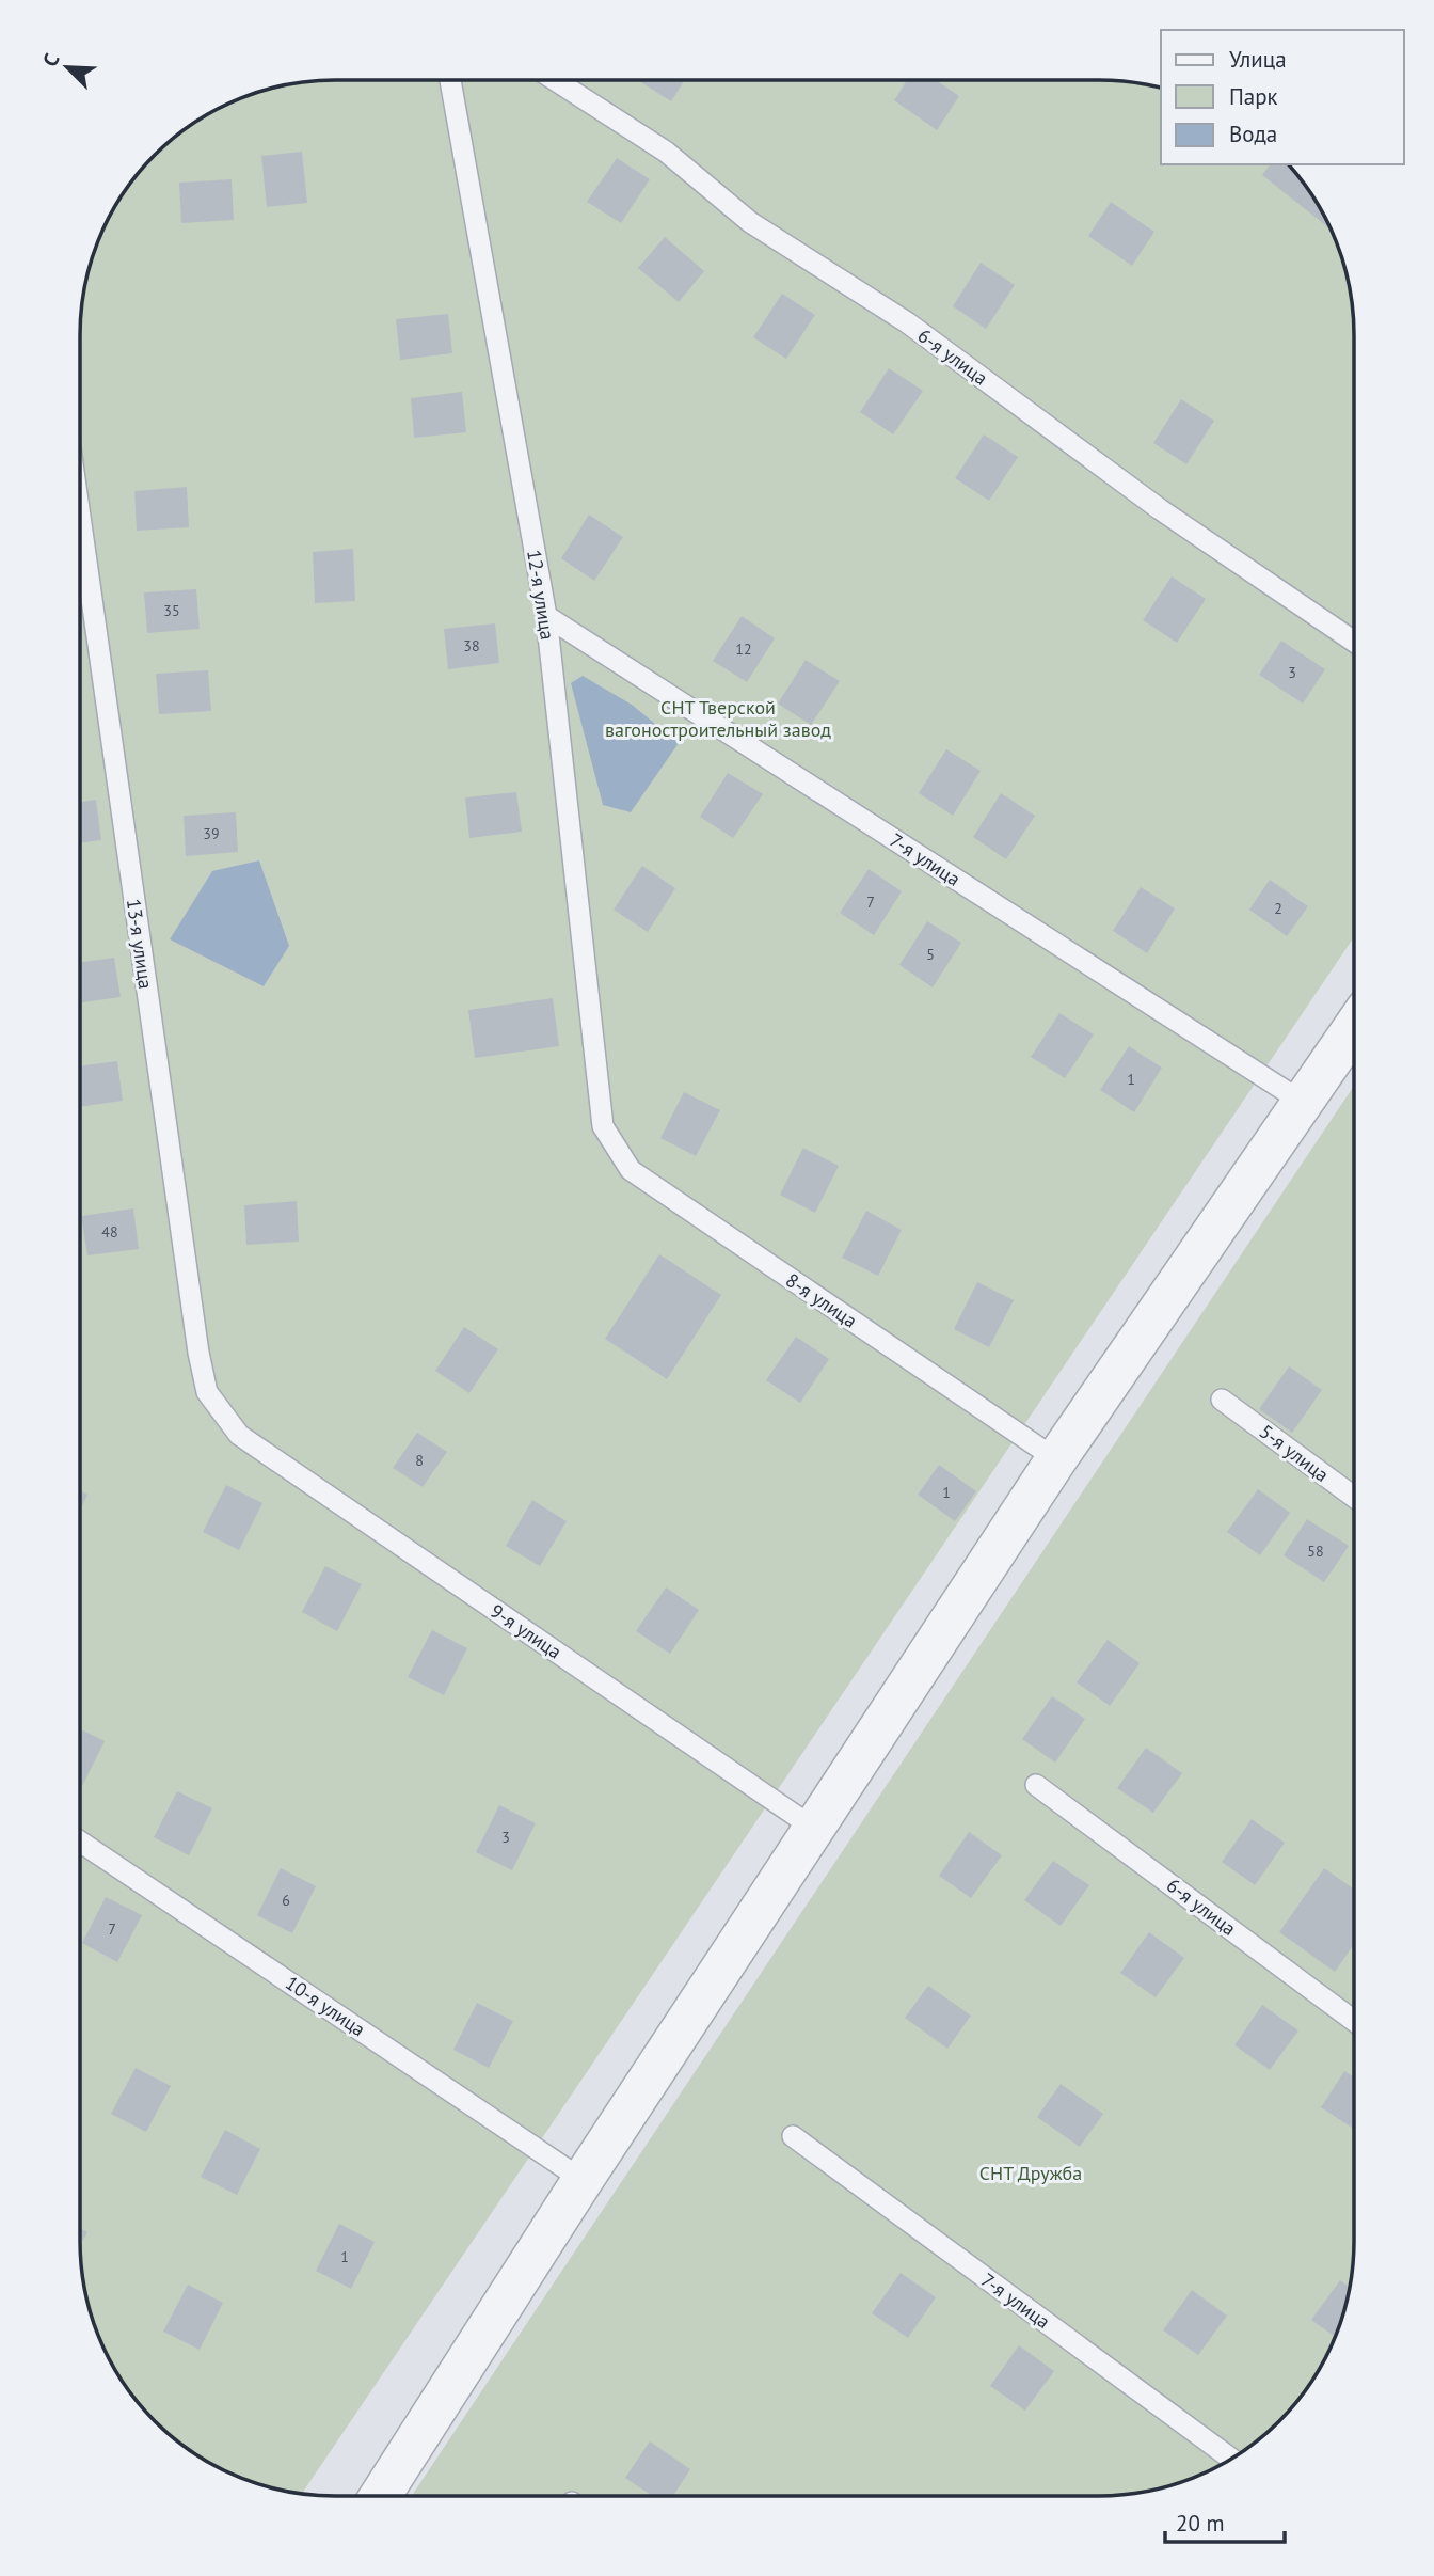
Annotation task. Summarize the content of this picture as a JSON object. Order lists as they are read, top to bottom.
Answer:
{
  "streets": {
    "lane": [
      "6-я улица",
      "12-я улица",
      "7-я улица",
      "13-я улица",
      "8-я улица",
      "5-я улица",
      "9-я улица",
      "10-я улица"
    ]
  },
  "crossings": [
    ["12-я улица", "7-я улица"],
    ["12-я улица", "8-я улица"],
    ["13-я улица", "9-я улица"]
  ],
  "parks": ["СНТ Тверской вагоностроительный завод", "СНТ Дружба"],
  "house_numbers": [
    "35",
    "38",
    "12",
    "3",
    "39",
    "7",
    "2",
    "5",
    "1",
    "48",
    "8",
    "1",
    "58",
    "3",
    "6",
    "7",
    "1"
  ],
  "legend": ["Улица", "Парк", "Вода"],
  "scale_bar": "20 m",
  "north": "top left"
}
